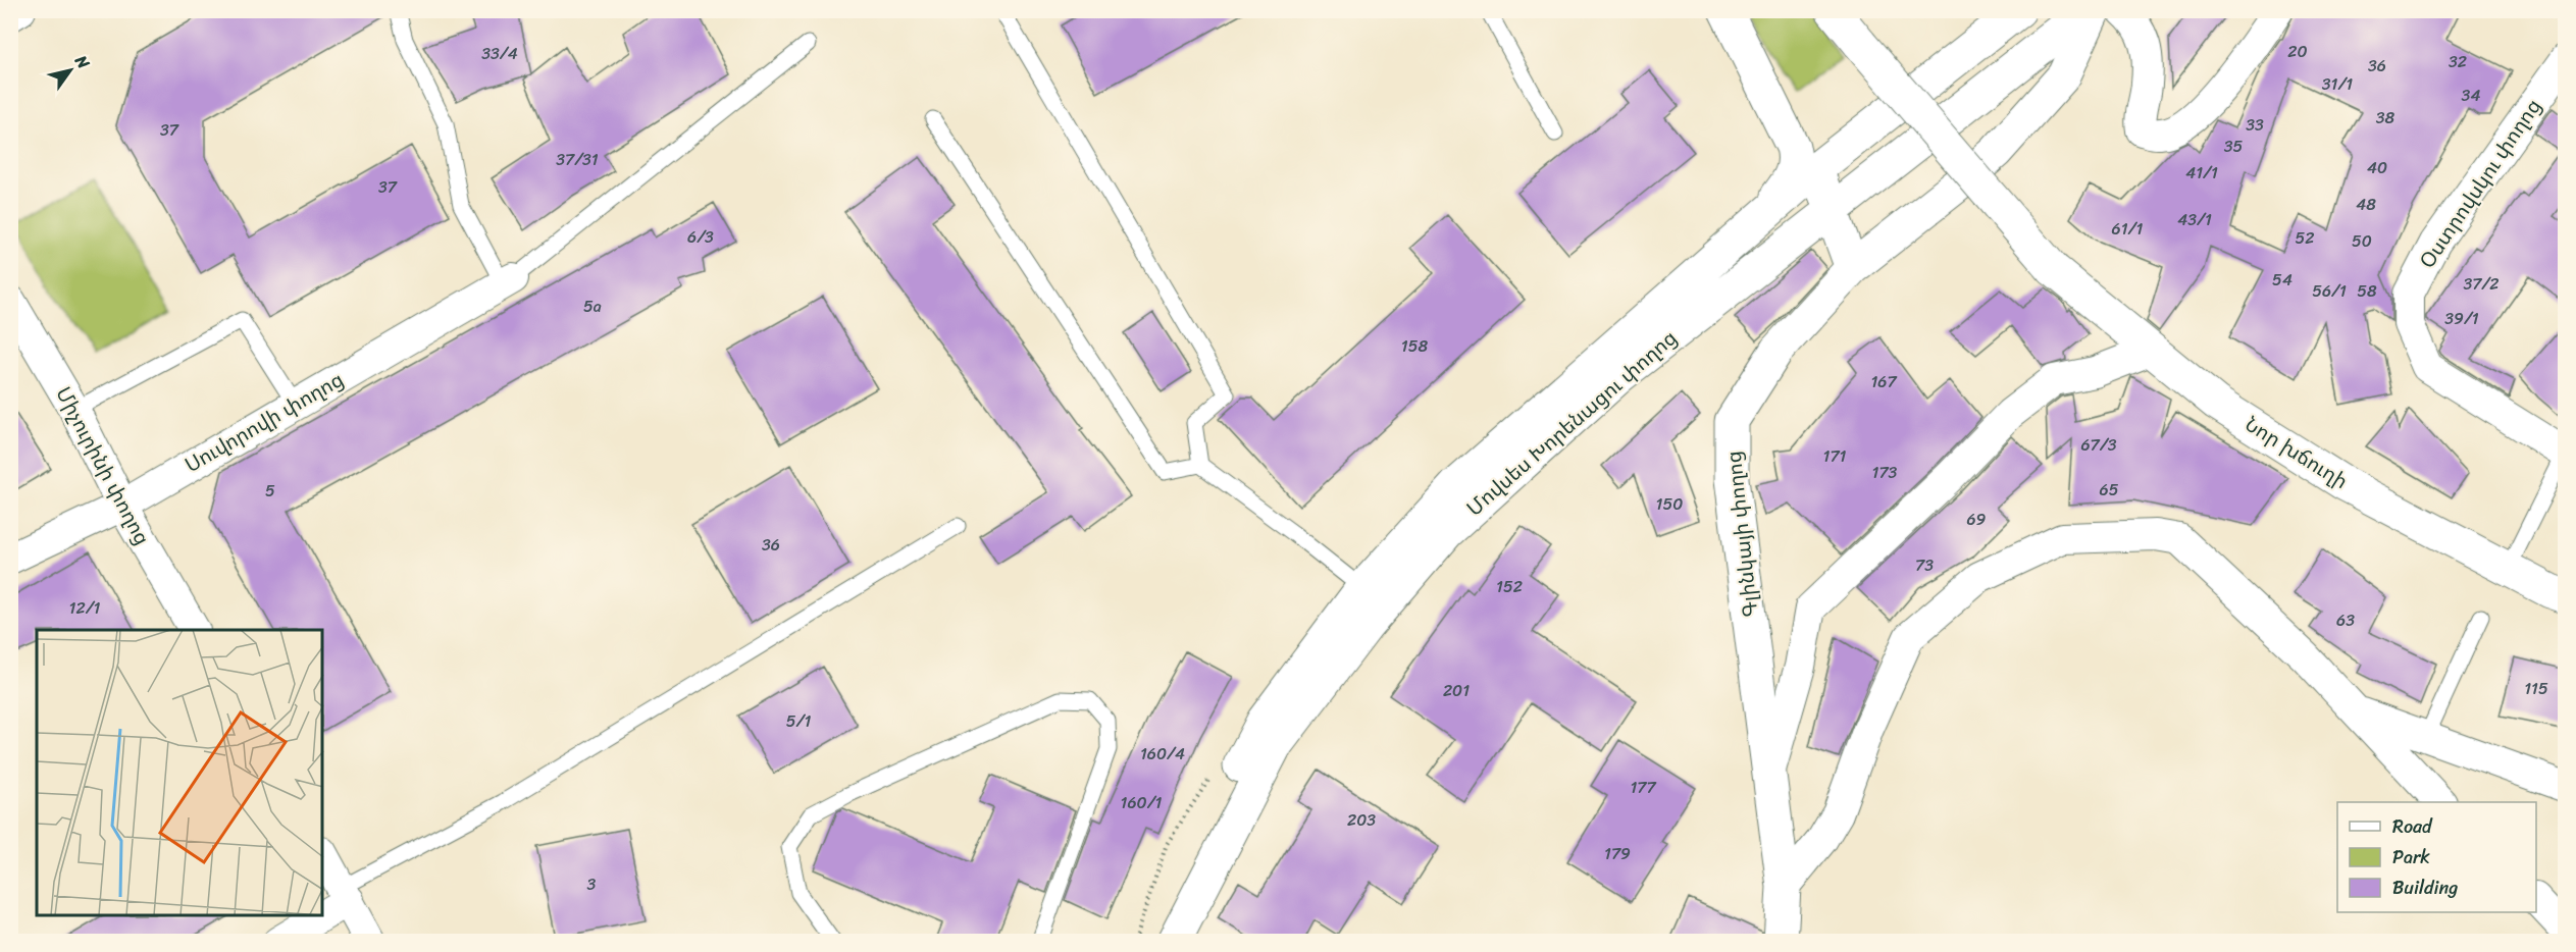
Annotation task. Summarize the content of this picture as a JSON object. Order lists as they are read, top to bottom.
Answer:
{
  "streets": {
    "main road": ["Մովսես Խորենացու փողոց", "Նոր խճուղի", "Գլինկայի փողոց"],
    "street": ["Օստրովսկու փողոց", "Սուվորովի փողոց", "Միչուրինի փողոց"]
  },
  "crossings": [
    ["Սուվորովի փողոց", "Միչուրինի փողոց"]
  ],
  "house_numbers": [
    "20",
    "33/4",
    "32",
    "36",
    "31/1",
    "34",
    "38",
    "33",
    "37",
    "35",
    "37/31",
    "40",
    "41/1",
    "37",
    "48",
    "43/1",
    "61/1",
    "6/3",
    "52",
    "50",
    "54",
    "37/2",
    "56/1",
    "58",
    "5a",
    "39/1",
    "158",
    "167",
    "67/3",
    "171",
    "173",
    "65",
    "5",
    "150",
    "69",
    "36",
    "73",
    "152",
    "12/1",
    "63",
    "115",
    "201",
    "5/1",
    "160/4",
    "177",
    "160/1",
    "203",
    "179",
    "3"
  ],
  "legend": ["Road", "Park", "Building"],
  "north": "top right"
}
